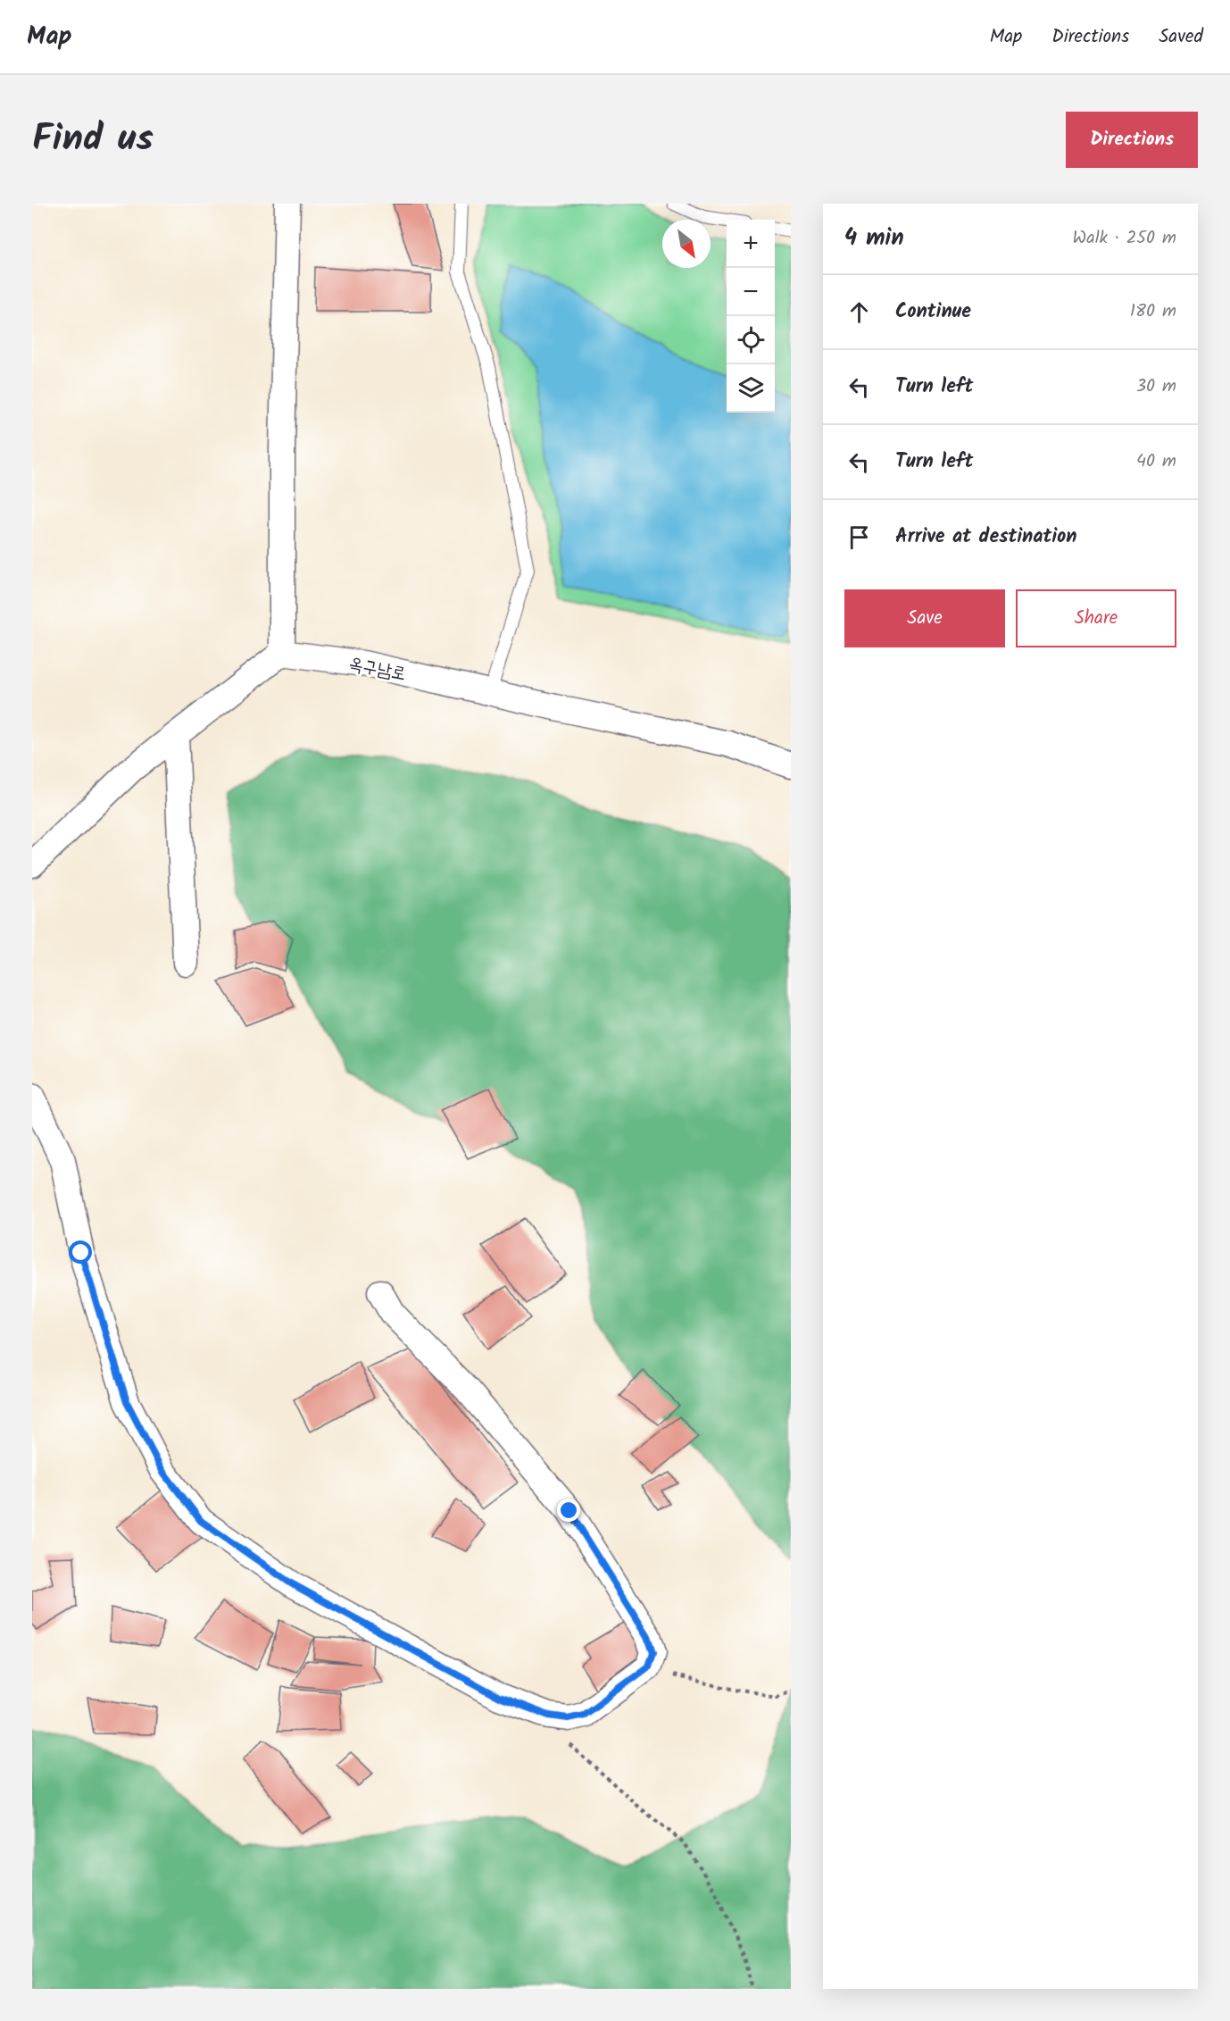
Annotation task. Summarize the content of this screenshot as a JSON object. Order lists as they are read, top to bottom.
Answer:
{
  "streets": {
    "street": ["옥구남로"]
  },
  "north": "bottom right",
  "page": {
    "header": "Map",
    "nav": ["Map", "Directions", "Saved"],
    "title": "Find us",
    "buttons": [
      "Directions",
      ["Save", "Share"]
    ],
    "heading": ["4 min", "Walk · 250 m"],
    "map_buttons": ["+", "−"],
    "list": [
      ["Continue", "180 m"],
      ["Turn left", "30 m"],
      ["Turn left", "40 m"],
      "Arrive at destination"
    ]
  }
}
